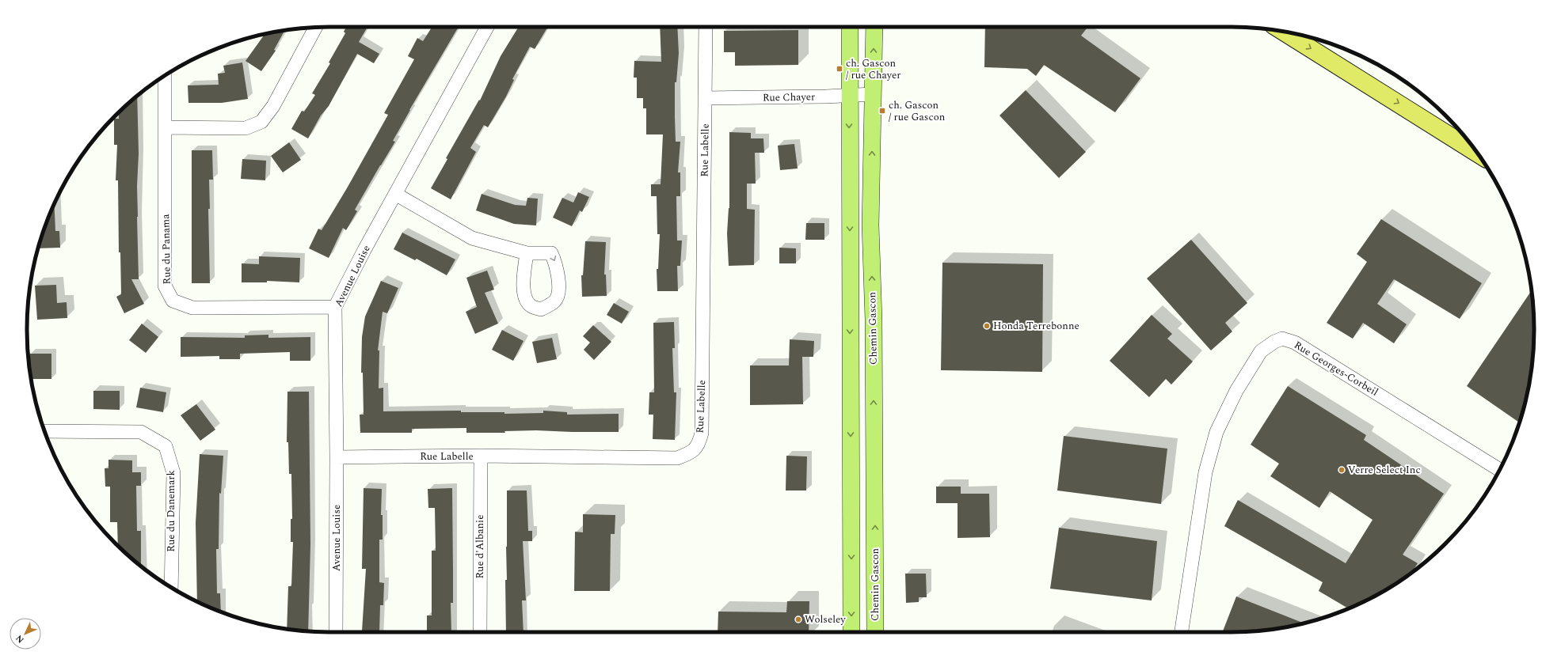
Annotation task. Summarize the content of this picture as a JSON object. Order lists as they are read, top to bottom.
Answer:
{
  "streets": {
    "main road": ["Chemin Gascon"],
    "street": [
      "Rue Chayer",
      "Rue Labelle",
      "Rue du Panama",
      "Avenue Louise",
      "Rue Georges-Corbeil",
      "Rue du Danemark",
      "Rue d'Albanie"
    ]
  },
  "crossings": [
    ["Rue Chayer", "Rue Labelle"],
    ["Rue Chayer", "Chemin Gascon"],
    ["Rue Labelle", "Avenue Louise"],
    ["Rue Labelle", "Rue d'Albanie"],
    ["Rue du Panama", "Avenue Louise"]
  ],
  "places": {
    "transit": ["ch. Gascon / rue Chayer", "ch. Gascon / rue Gascon"],
    "other": ["Honda Terrebonne", "Verre Select Inc", "Wolseley"]
  },
  "north": "bottom left"
}
